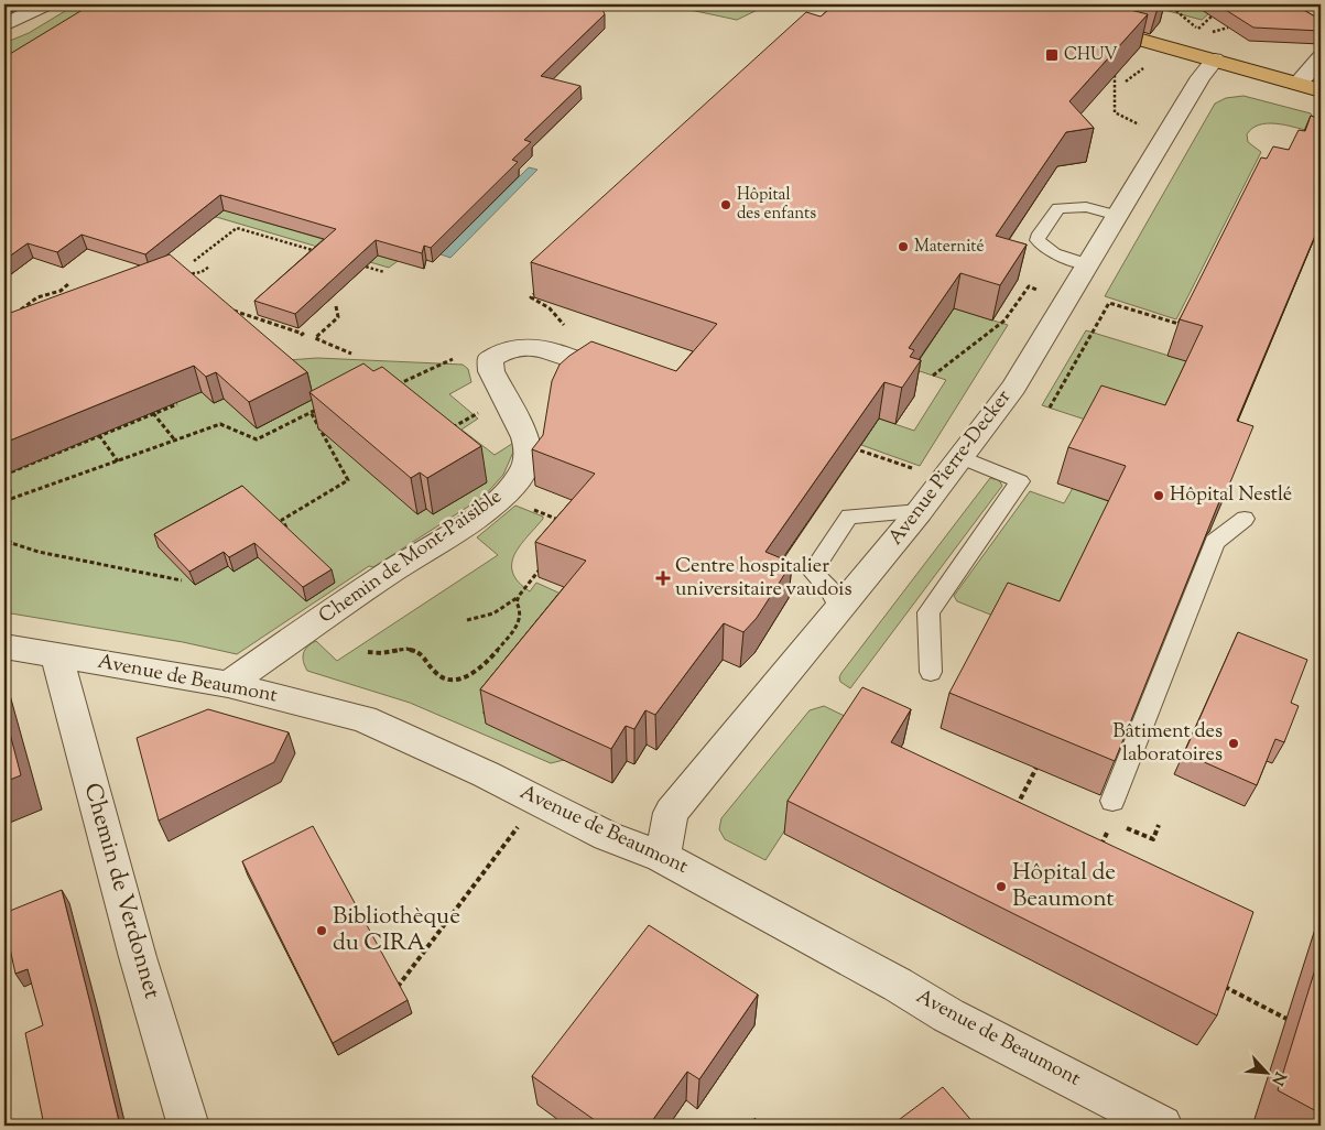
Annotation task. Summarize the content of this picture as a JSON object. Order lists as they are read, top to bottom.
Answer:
{
  "streets": {
    "street": [
      "Avenue Pierre-Decker",
      "Chemin de Mont-Paisible",
      "Avenue de Beaumont",
      "Chemin de Verdonnet"
    ]
  },
  "crossings": [
    ["Avenue Pierre-Decker", "Avenue de Beaumont"],
    ["Chemin de Mont-Paisible", "Avenue de Beaumont"],
    ["Avenue de Beaumont", "Chemin de Verdonnet"]
  ],
  "places": {
    "transit": ["CHUV"],
    "other": [
      "Hôpital des enfants",
      "Maternité",
      "Hôpital Nestlé",
      "Bâtiment des laboratoires",
      "Hôpital de Beaumont",
      "Bibliothèque du CIRA"
    ],
    "health": ["Centre hospitalier universitaire vaudois"]
  },
  "north": "bottom right"
}
